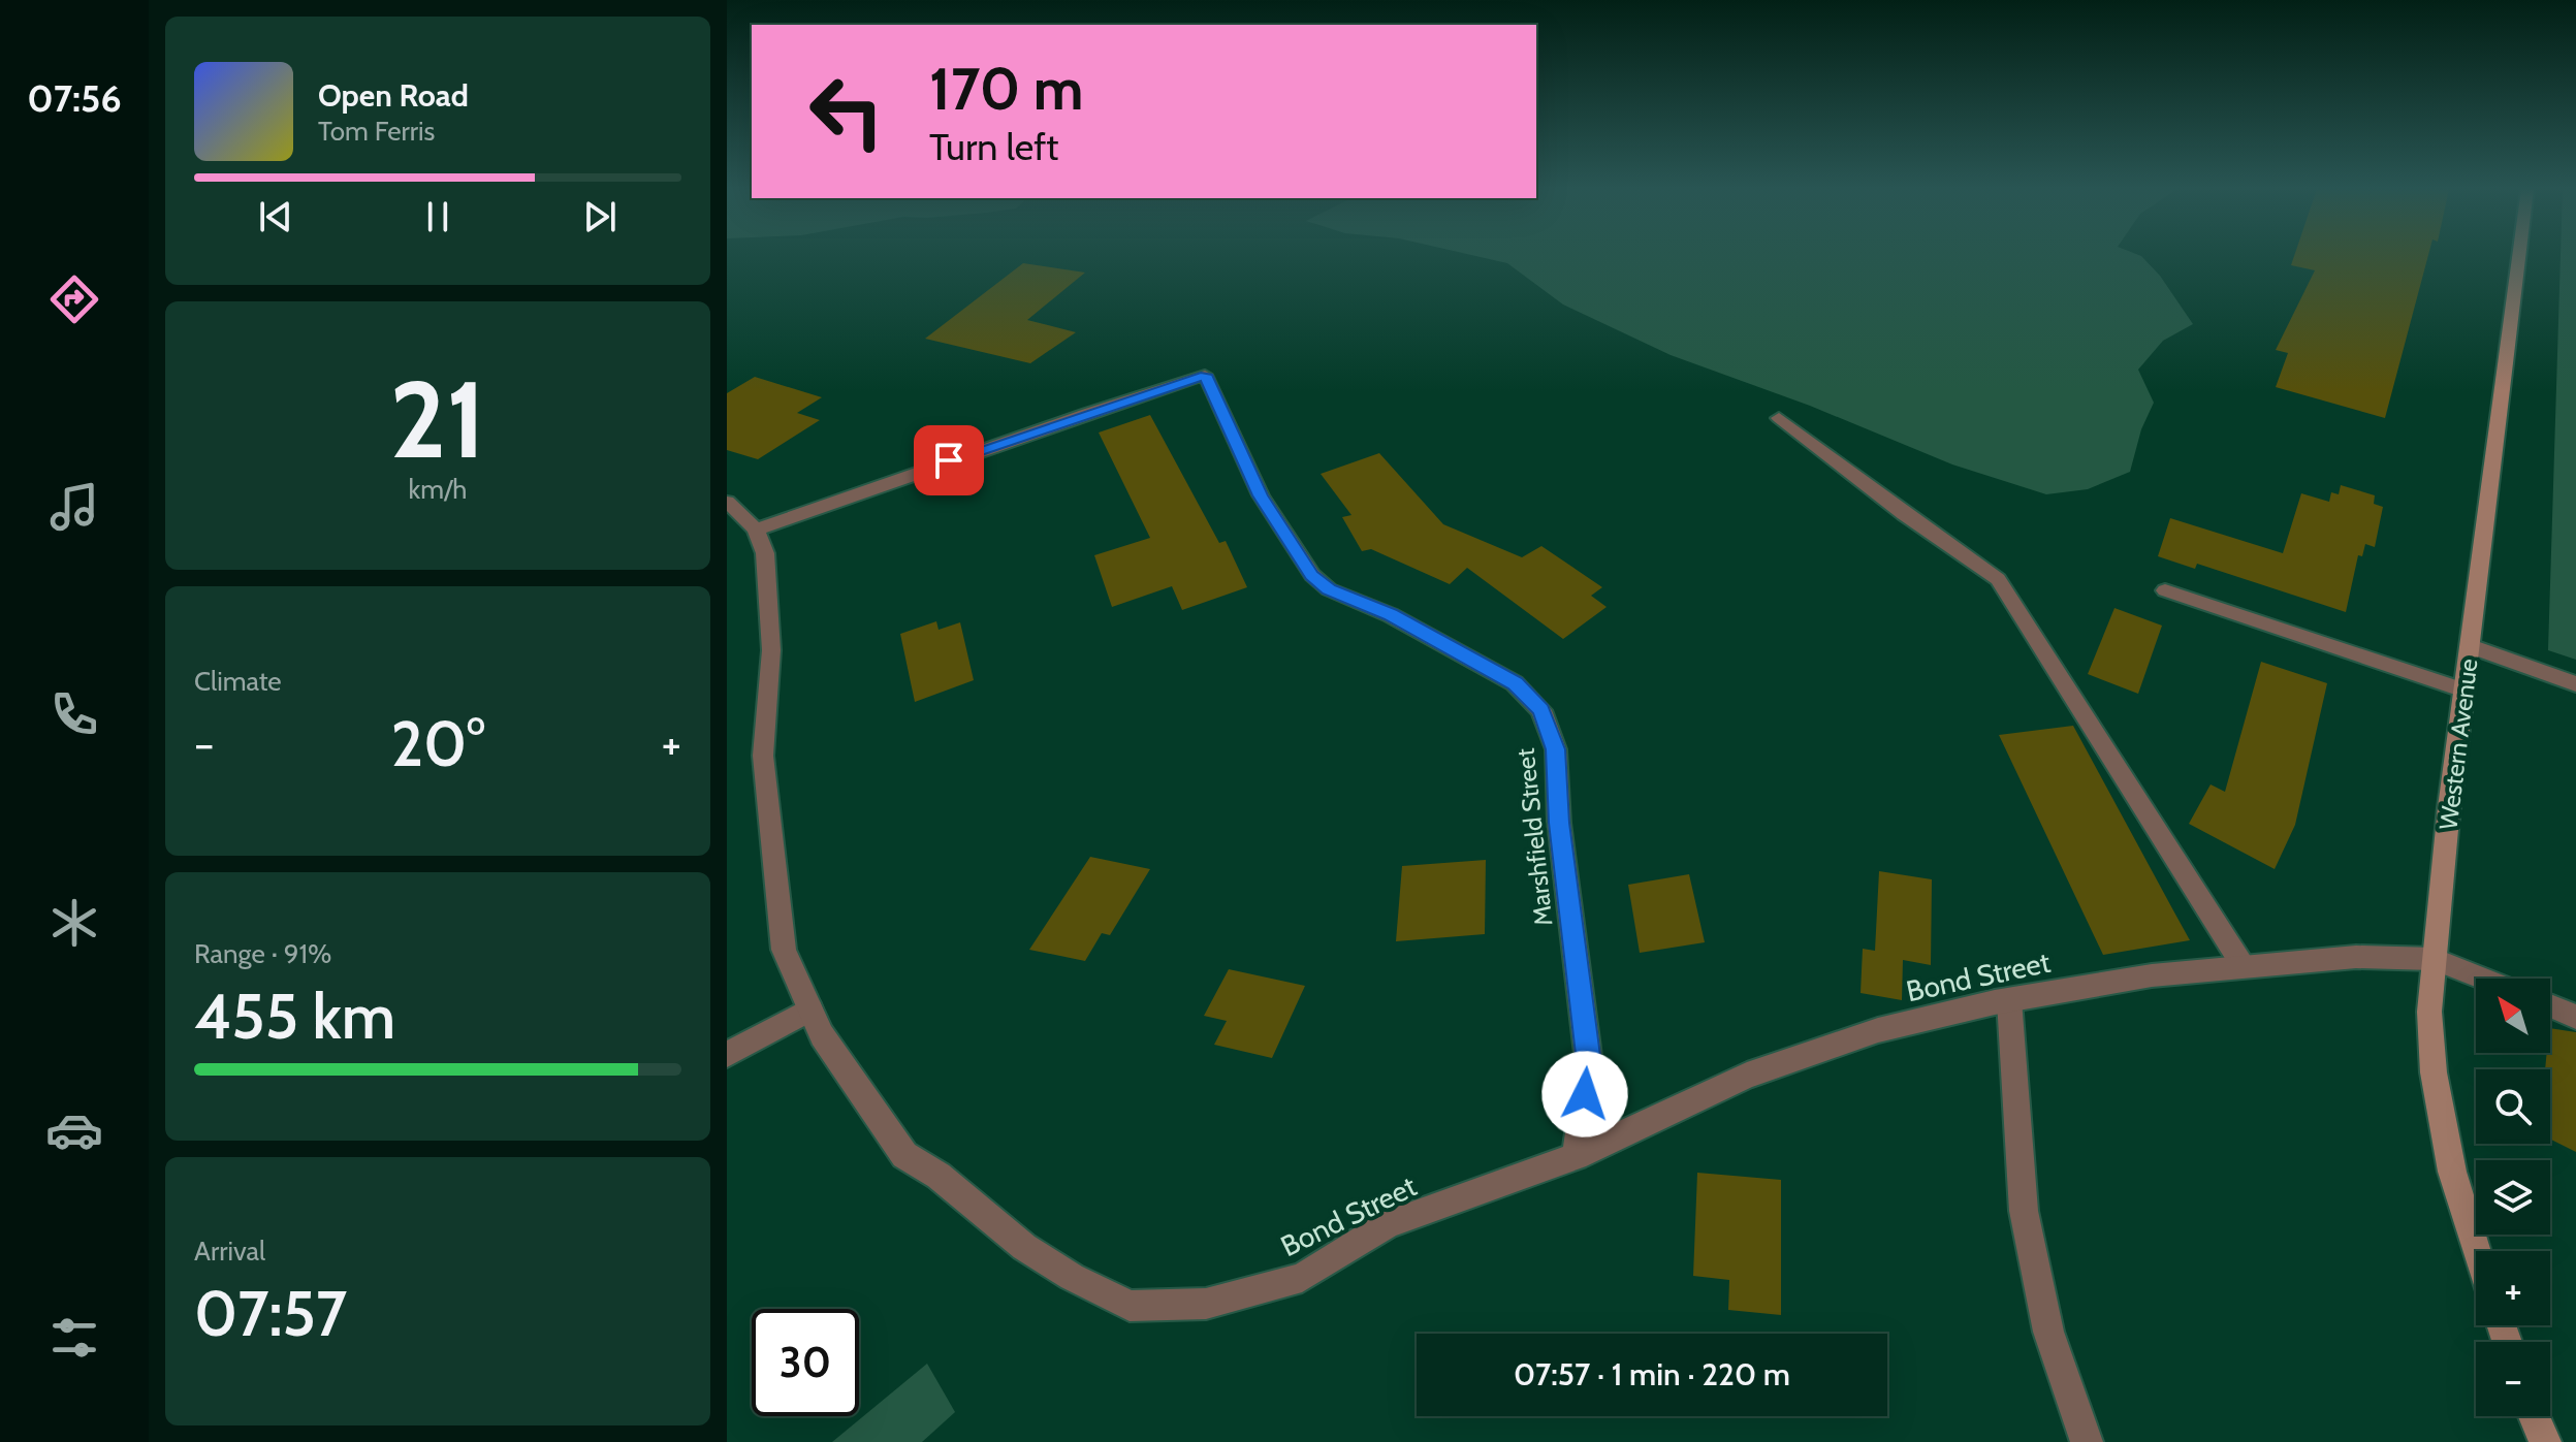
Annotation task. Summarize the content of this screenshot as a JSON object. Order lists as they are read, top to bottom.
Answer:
{
  "streets": {
    "main road": ["Western Avenue"],
    "street": ["Marshfield Street", "Bond Street"]
  },
  "crossings": [
    ["Western Avenue", "Bond Street"],
    ["Marshfield Street", "Bond Street"]
  ],
  "north": "top left",
  "page": {
    "tabs": "07:56",
    "turn": ["170 m", "Turn left"],
    "song": ["Open Road", "Tom Ferris"],
    "tile": [
      ["21", "km/h"],
      "Climate",
      ["Range · 91%", "455 km"],
      ["Arrival", "07:57"]
    ],
    "heat": ["−", "20°", "+"],
    "map_buttons": ["+", "−"],
    "limit": "30",
    "trip": "07:57 · 1 min · 220 m"
  }
}
